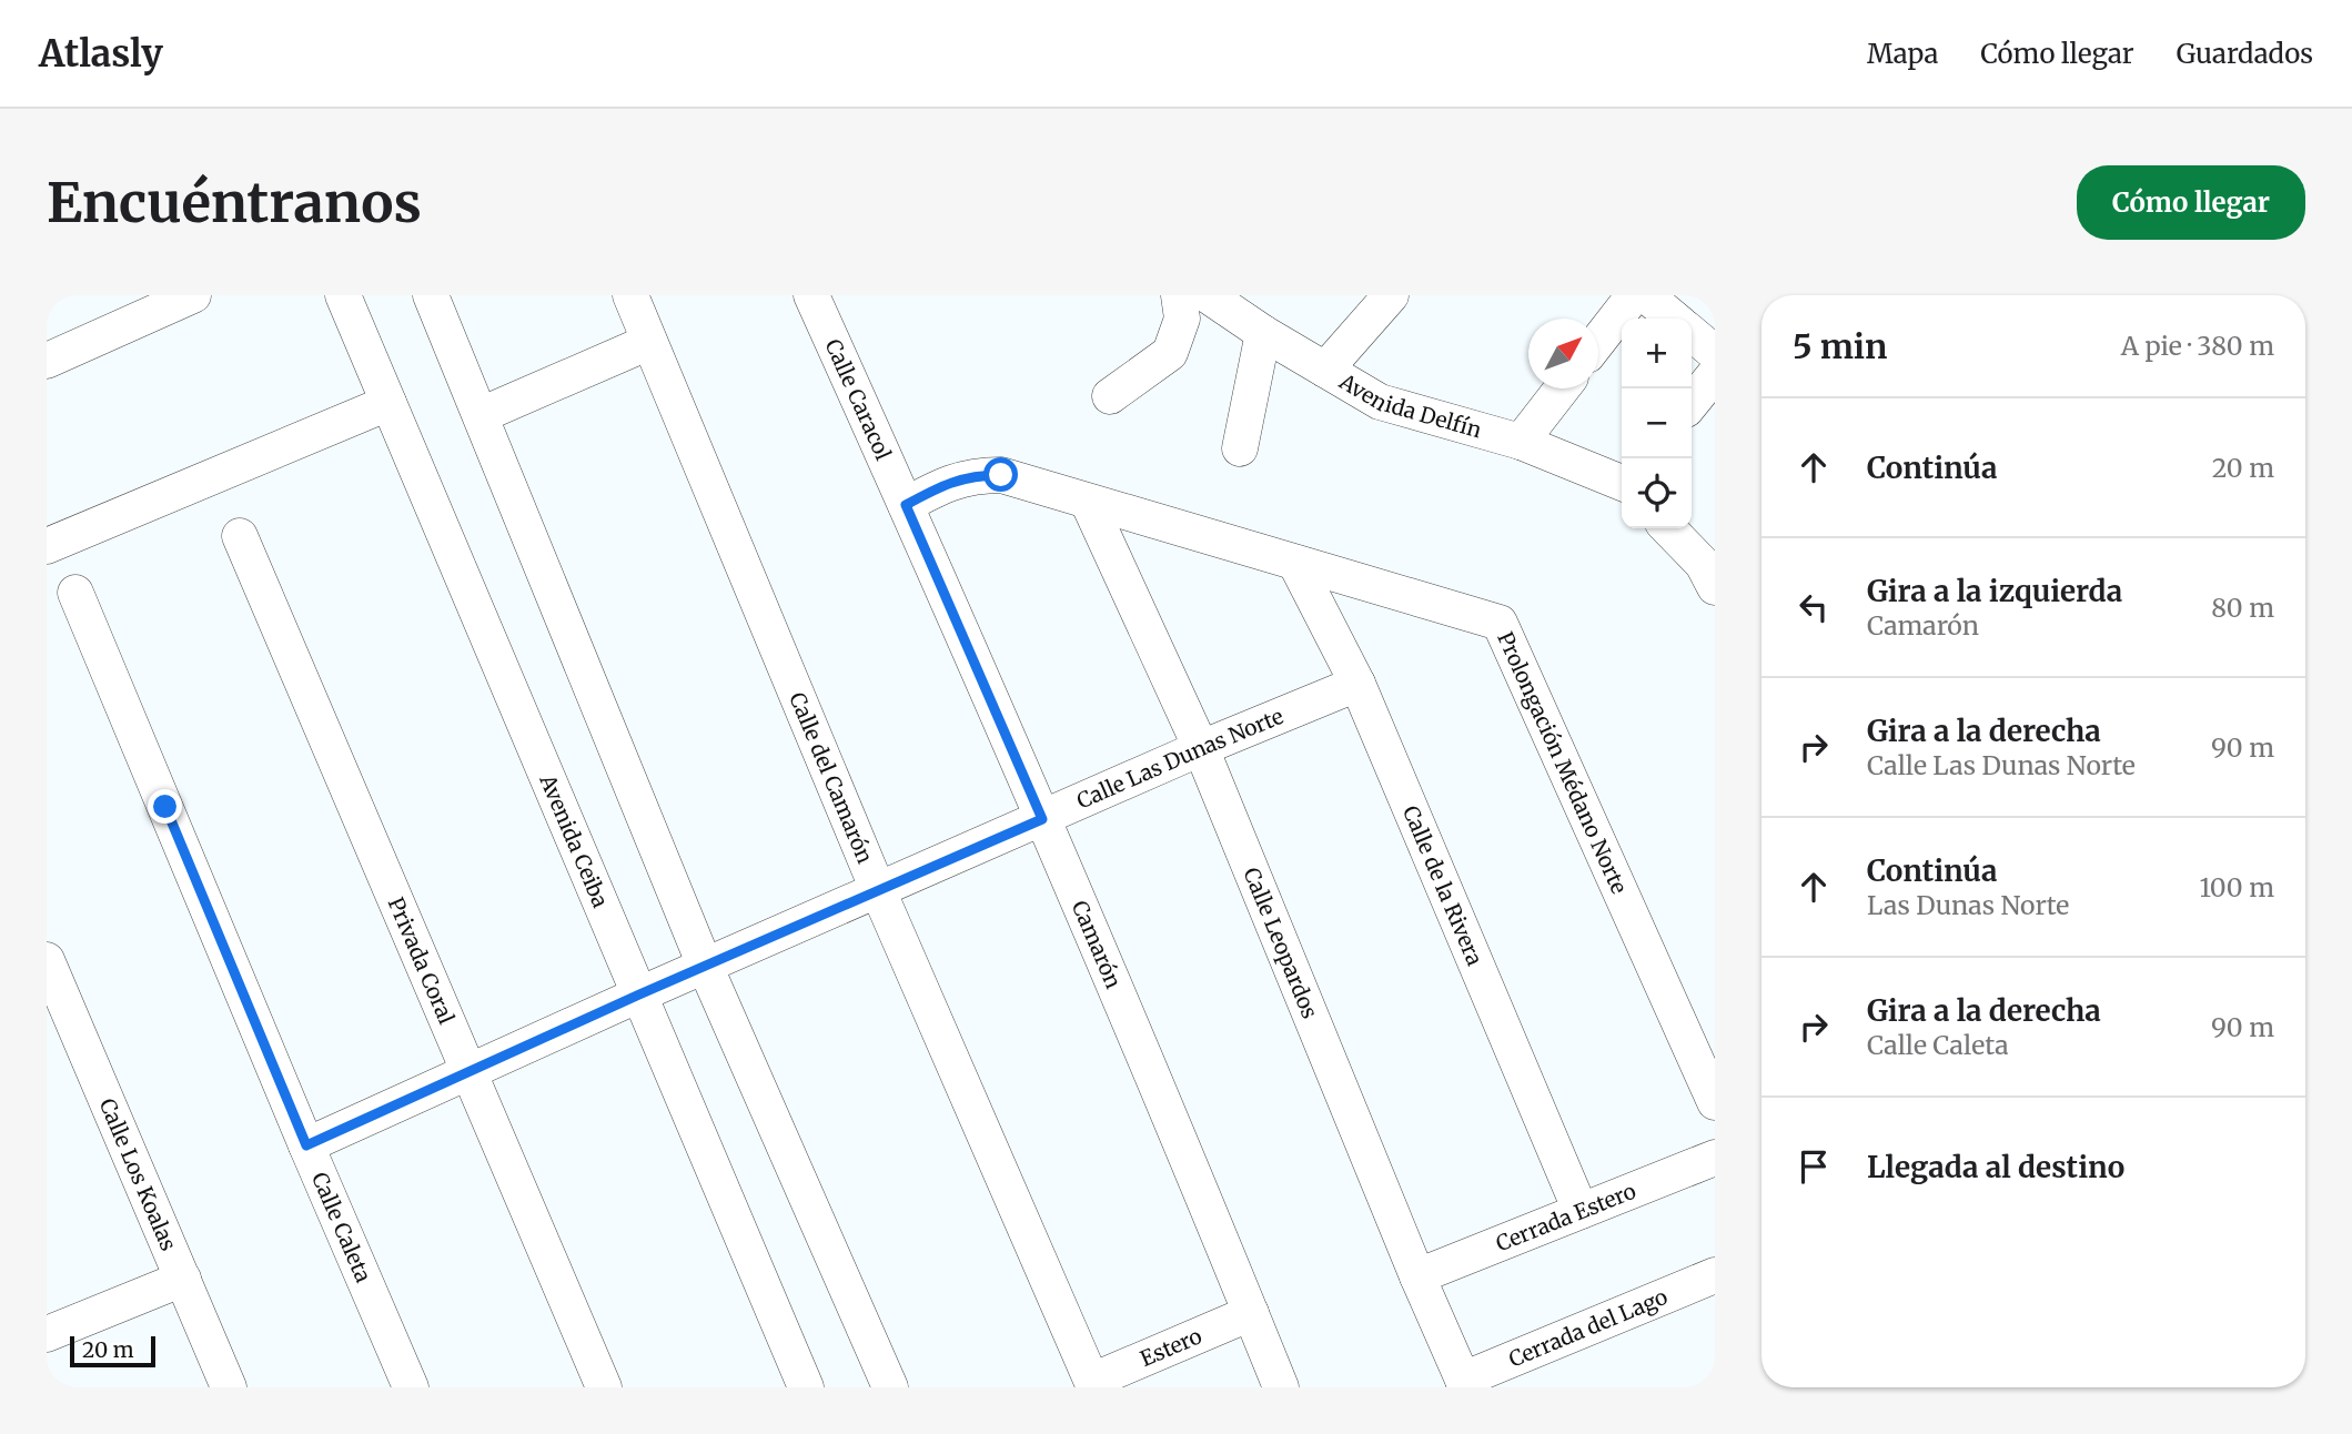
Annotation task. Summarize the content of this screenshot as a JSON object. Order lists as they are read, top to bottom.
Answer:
{
  "streets": {
    "street": [
      "Calle Caracol",
      "Avenida Delfín",
      "Calle Las Dunas Norte",
      "Prolongación Médano Norte",
      "Calle del Camarón",
      "Avenida Ceiba",
      "Calle de la Rivera",
      "Calle Leopardos",
      "Camarón",
      "Privada Coral",
      "Calle Los Koalas",
      "Cerrada Estero",
      "Calle Caleta",
      "Cerrada del Lago",
      "Estero"
    ]
  },
  "crossings": [
    ["Calle Caracol", "Prolongación Médano Norte"],
    ["Calle Caracol", "Camarón"],
    ["Calle Las Dunas Norte", "Calle del Camarón"],
    ["Calle Las Dunas Norte", "Avenida Ceiba"],
    ["Calle Las Dunas Norte", "Calle de la Rivera"],
    ["Calle Las Dunas Norte", "Calle Leopardos"],
    ["Calle Las Dunas Norte", "Camarón"],
    ["Calle Las Dunas Norte", "Privada Coral"],
    ["Calle Las Dunas Norte", "Calle Caleta"],
    ["Prolongación Médano Norte", "Calle de la Rivera"],
    ["Prolongación Médano Norte", "Calle Leopardos"],
    ["Prolongación Médano Norte", "Camarón"],
    ["Calle del Camarón", "Estero"],
    ["Calle de la Rivera", "Cerrada Estero"],
    ["Calle Leopardos", "Cerrada Estero"],
    ["Calle Leopardos", "Cerrada del Lago"],
    ["Camarón", "Estero"]
  ],
  "scale_bar": "20 m",
  "north": "top right",
  "page": {
    "header": "Atlasly",
    "nav": ["Mapa", "Cómo llegar", "Guardados"],
    "buttons": "Cómo llegar",
    "title": "Encuéntranos",
    "heading": ["5 min", "A pie · 380 m"],
    "map_buttons": ["+", "−"],
    "list": [
      ["Continúa", "20 m"],
      ["Gira a la izquierda", "Camarón", "80 m"],
      ["Gira a la derecha", "Calle Las Dunas Norte", "90 m"],
      ["Continúa", "Las Dunas Norte", "100 m"],
      ["Gira a la derecha", "Calle Caleta", "90 m"],
      "Llegada al destino"
    ],
    "scale": "20 m"
  }
}
